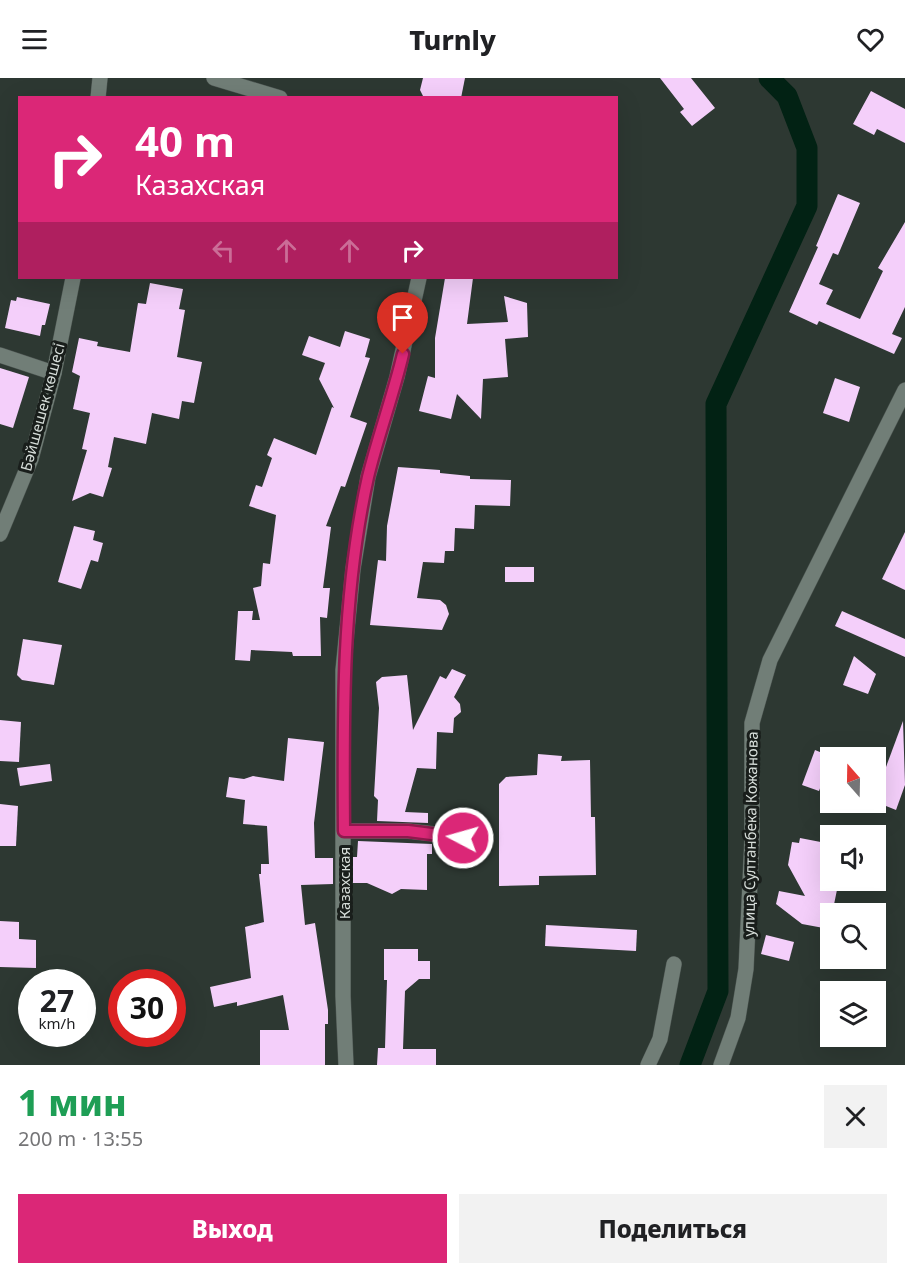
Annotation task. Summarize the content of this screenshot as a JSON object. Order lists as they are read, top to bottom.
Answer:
{
  "streets": {
    "street": ["Бәйшешек көшесі", "улица Султанбека Кожанова", "Казахская"]
  },
  "north": "top",
  "page": {
    "header": "Turnly",
    "turn": ["40 m", "Казахская"],
    "speed": "27 km/h",
    "limit": "30",
    "heading": ["1 мин", "200 m · 13:55"],
    "buttons": ["Выход", "Поделиться"]
  }
}
